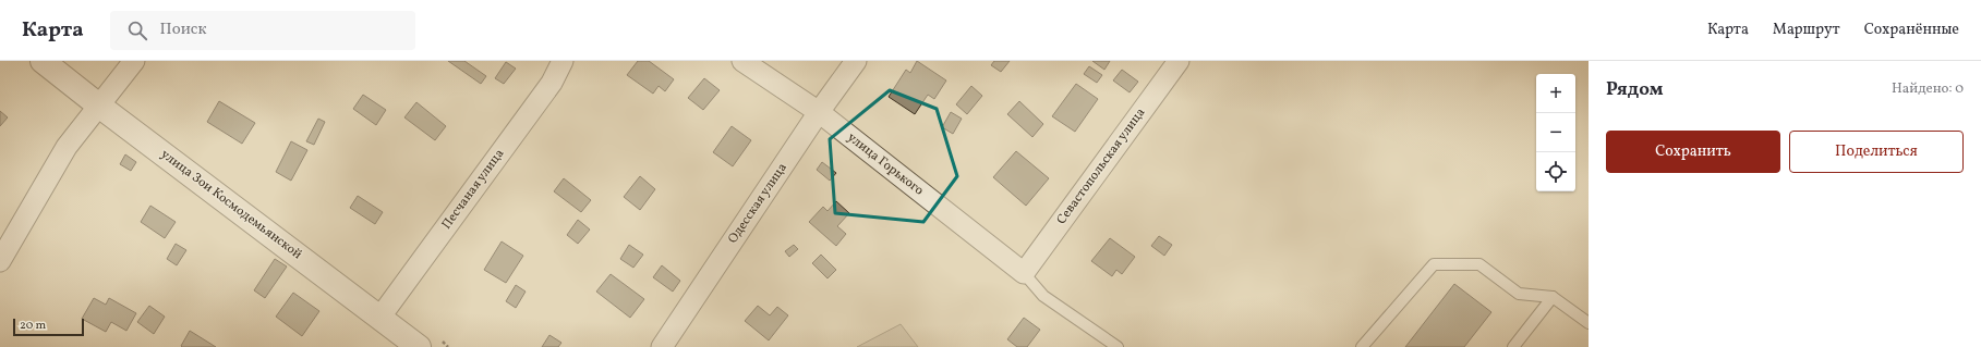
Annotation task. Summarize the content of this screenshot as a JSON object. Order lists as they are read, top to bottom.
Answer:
{
  "streets": {
    "street": [
      "улица Горького",
      "Севастопольская улица",
      "Песчаная улица",
      "Одесская улица",
      "улица Зои Космодемьянской"
    ]
  },
  "crossings": [
    ["улица Горького", "Севастопольская улица"],
    ["улица Горького", "Одесская улица"],
    ["Песчаная улица", "улица Зои Космодемьянской"]
  ],
  "scale_bar": "20 m",
  "page": {
    "header": "Карта",
    "search": "Поиск",
    "nav": ["Карта", "Маршрут", "Сохранённые"],
    "heading": ["Рядом", "Найдено: 0"],
    "map_buttons": ["+", "−"],
    "buttons": ["Сохранить", "Поделиться"],
    "scale": "20 m"
  }
}
